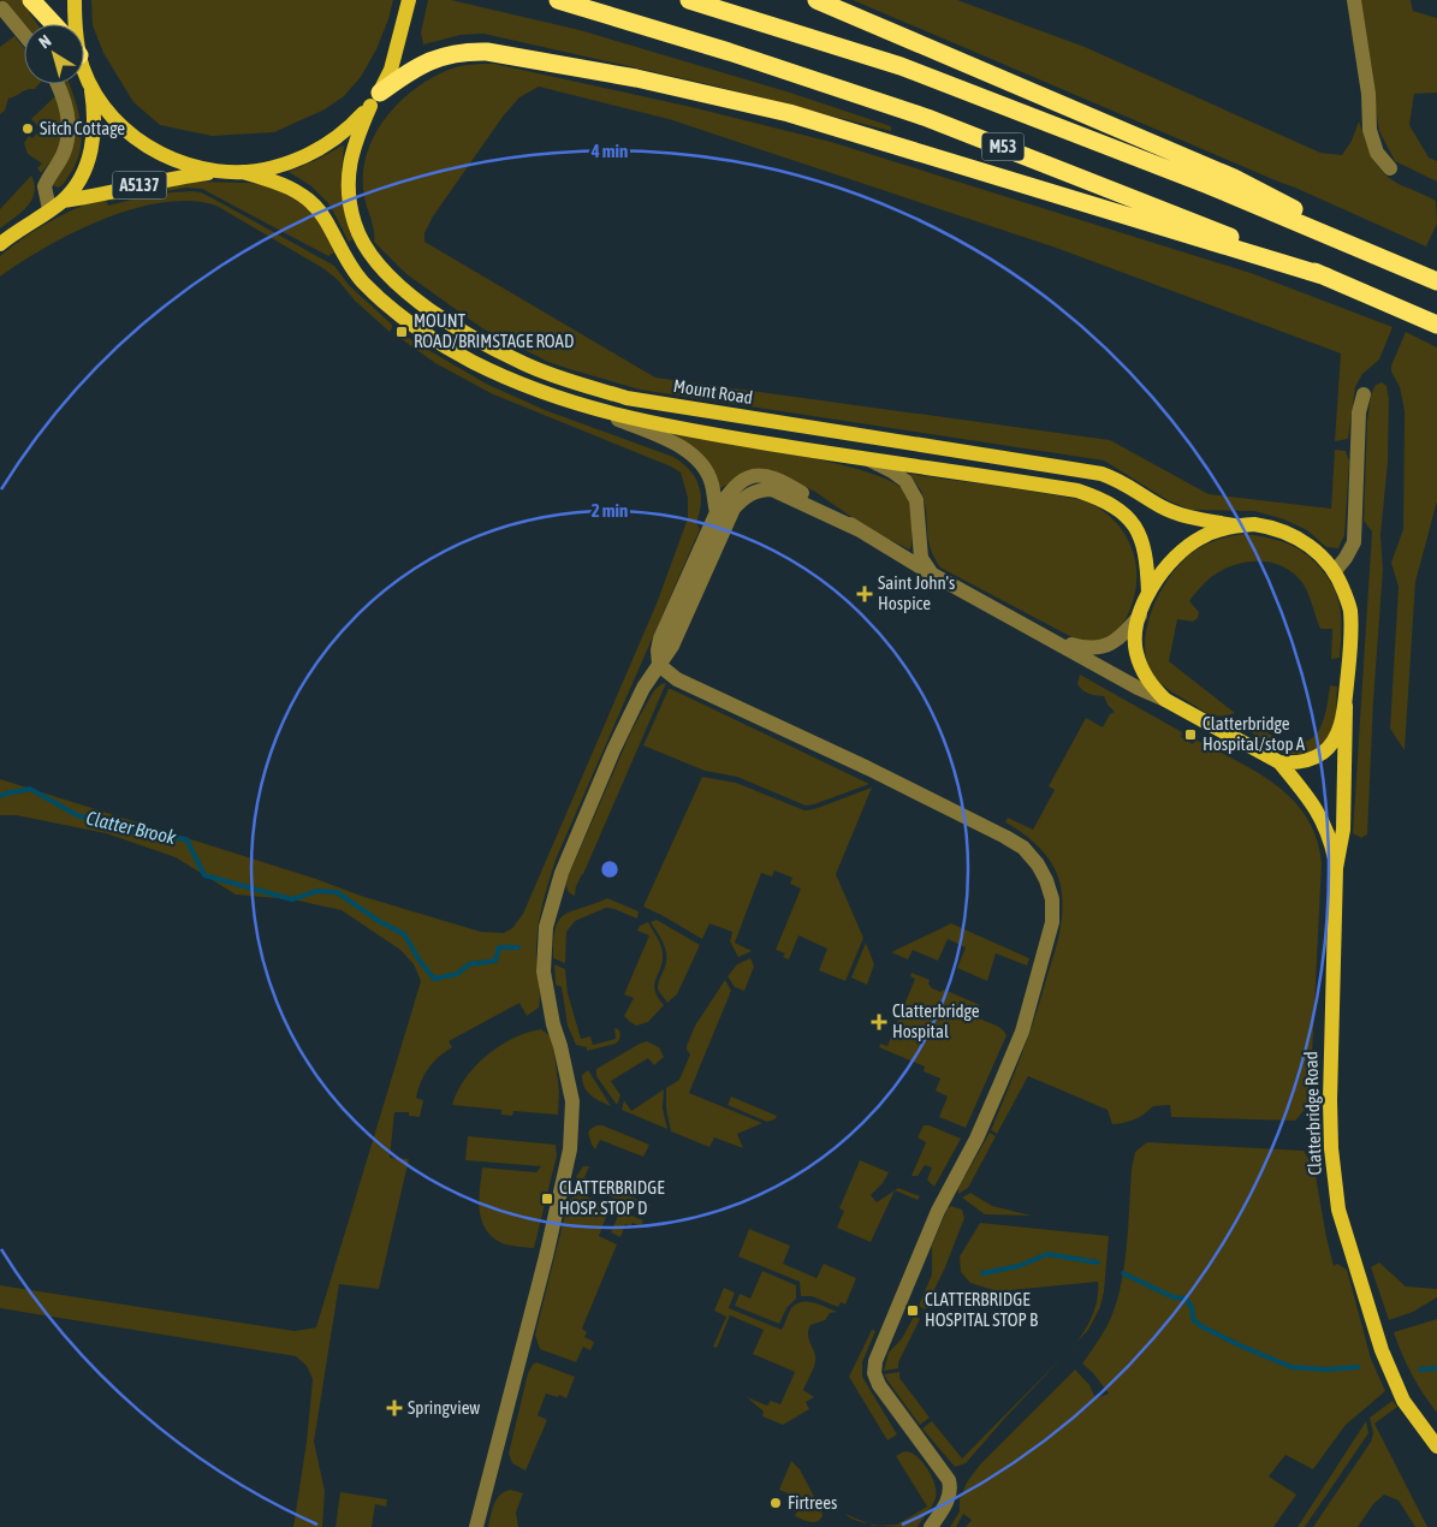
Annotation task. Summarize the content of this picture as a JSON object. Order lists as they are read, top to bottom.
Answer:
{
  "streets": {
    "highway": ["M53"],
    "main road": ["A5137", "Mount Road", "Clatterbridge Road"]
  },
  "water": ["Clatter Brook"],
  "places": {
    "other": ["Sitch Cottage", "Firtrees"],
    "transit": [
      "MOUNT ROAD/BRIMSTAGE ROAD",
      "Clatterbridge Hospital/stop A",
      "CLATTERBRIDGE HOSP. STOP D",
      "CLATTERBRIDGE HOSPITAL STOP B"
    ],
    "health": ["Saint John's Hospice", "Clatterbridge Hospital", "Springview"]
  },
  "north": "top left",
  "rings": ["4 min", "2 min"]
}
